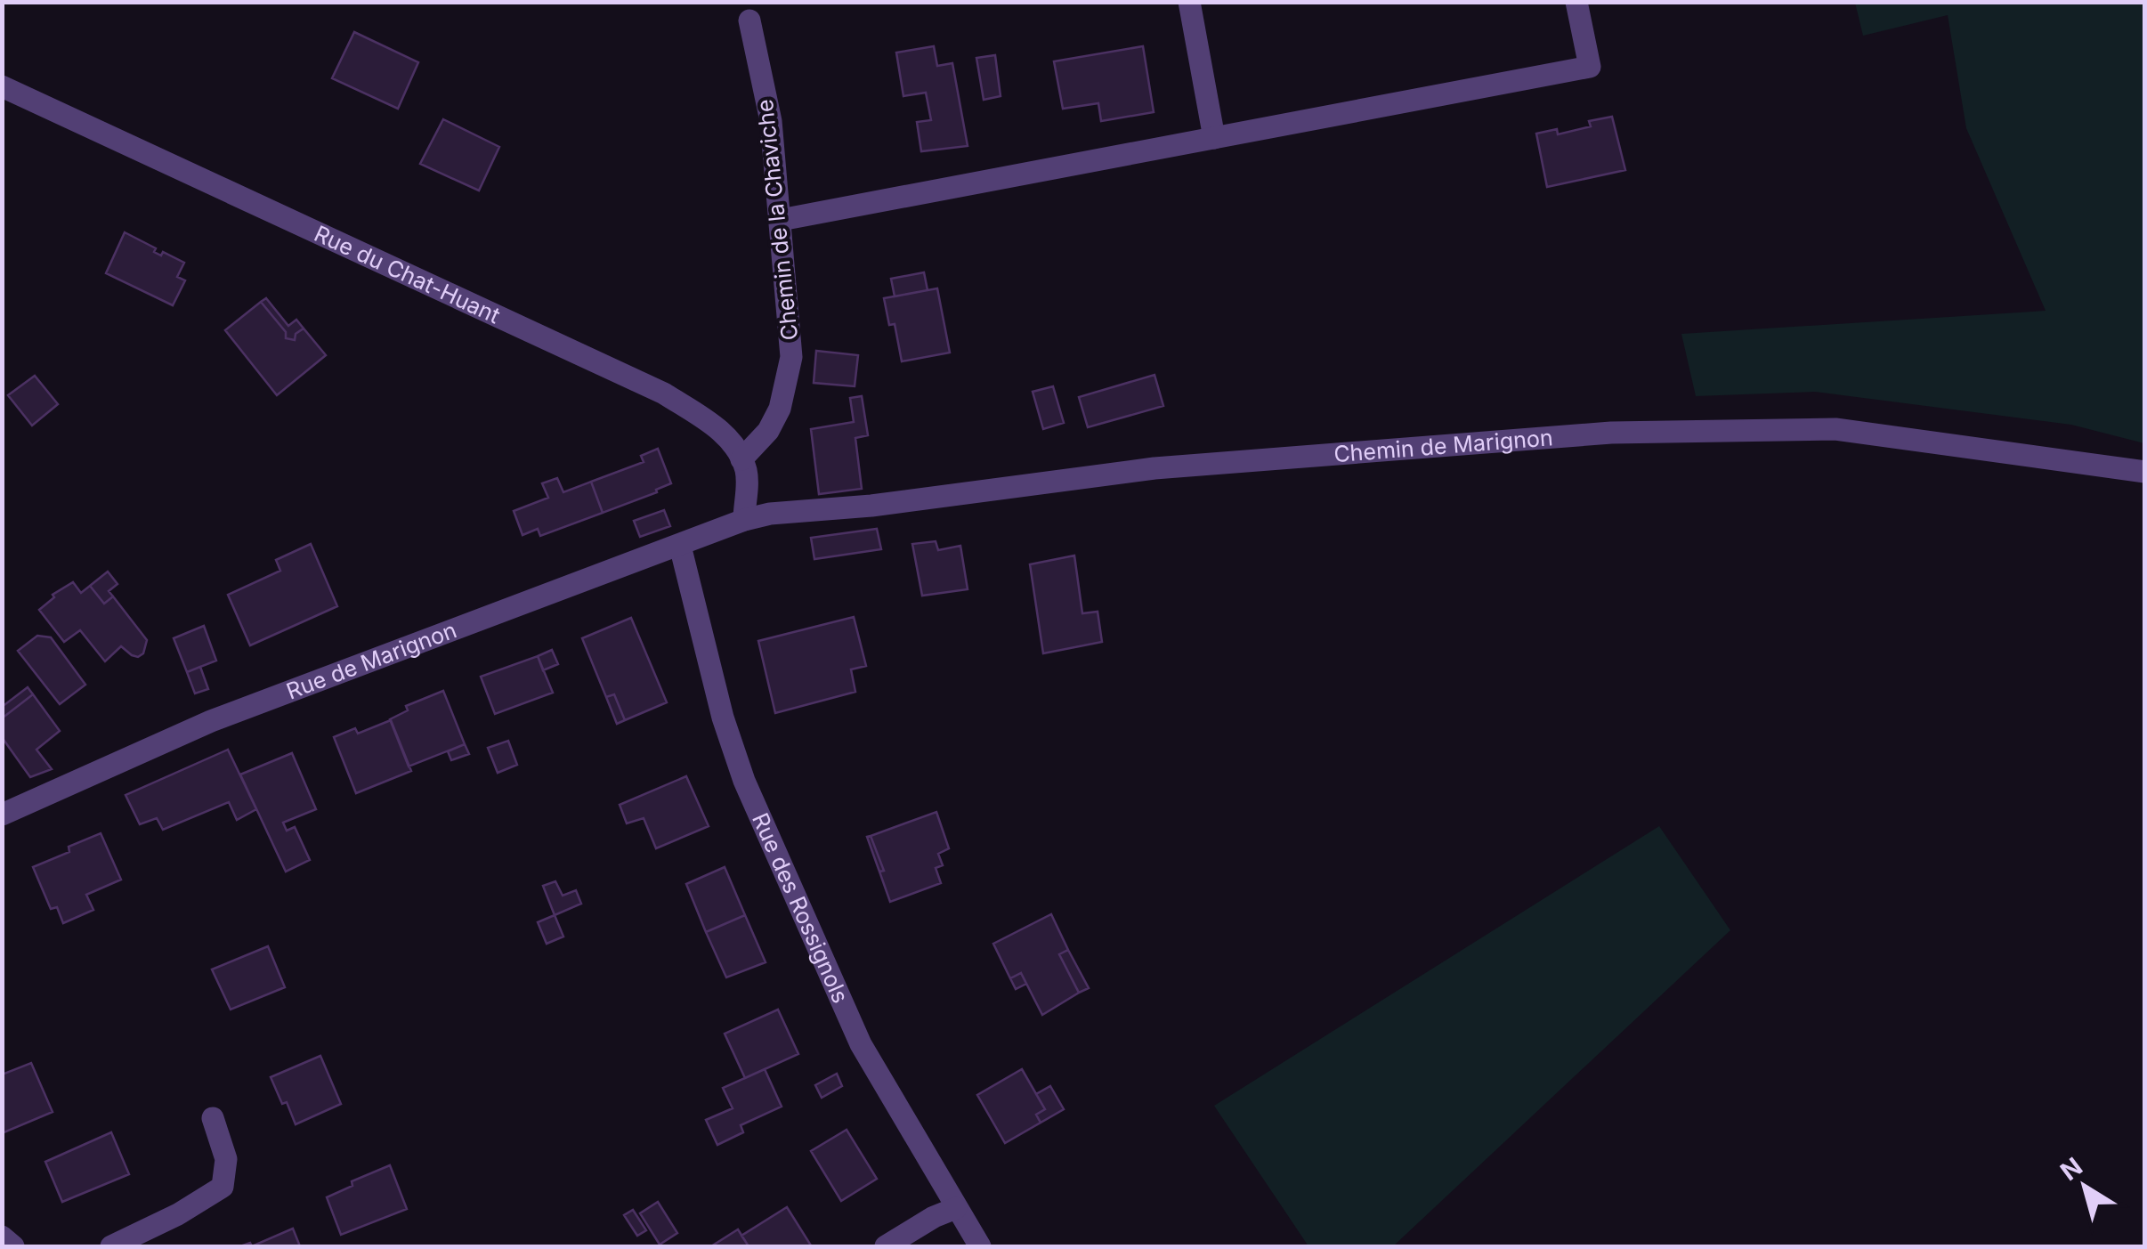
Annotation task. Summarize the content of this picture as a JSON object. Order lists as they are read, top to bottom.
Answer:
{
  "streets": {
    "street": [
      "Chemin de la Chaviche",
      "Rue du Chat-Huant",
      "Chemin de Marignon",
      "Rue de Marignon",
      "Rue des Rossignols"
    ]
  },
  "crossings": [
    ["Chemin de la Chaviche", "Rue du Chat-Huant"],
    ["Chemin de Marignon", "Rue de Marignon"],
    ["Rue de Marignon", "Rue des Rossignols"]
  ],
  "north": "top left"
}
